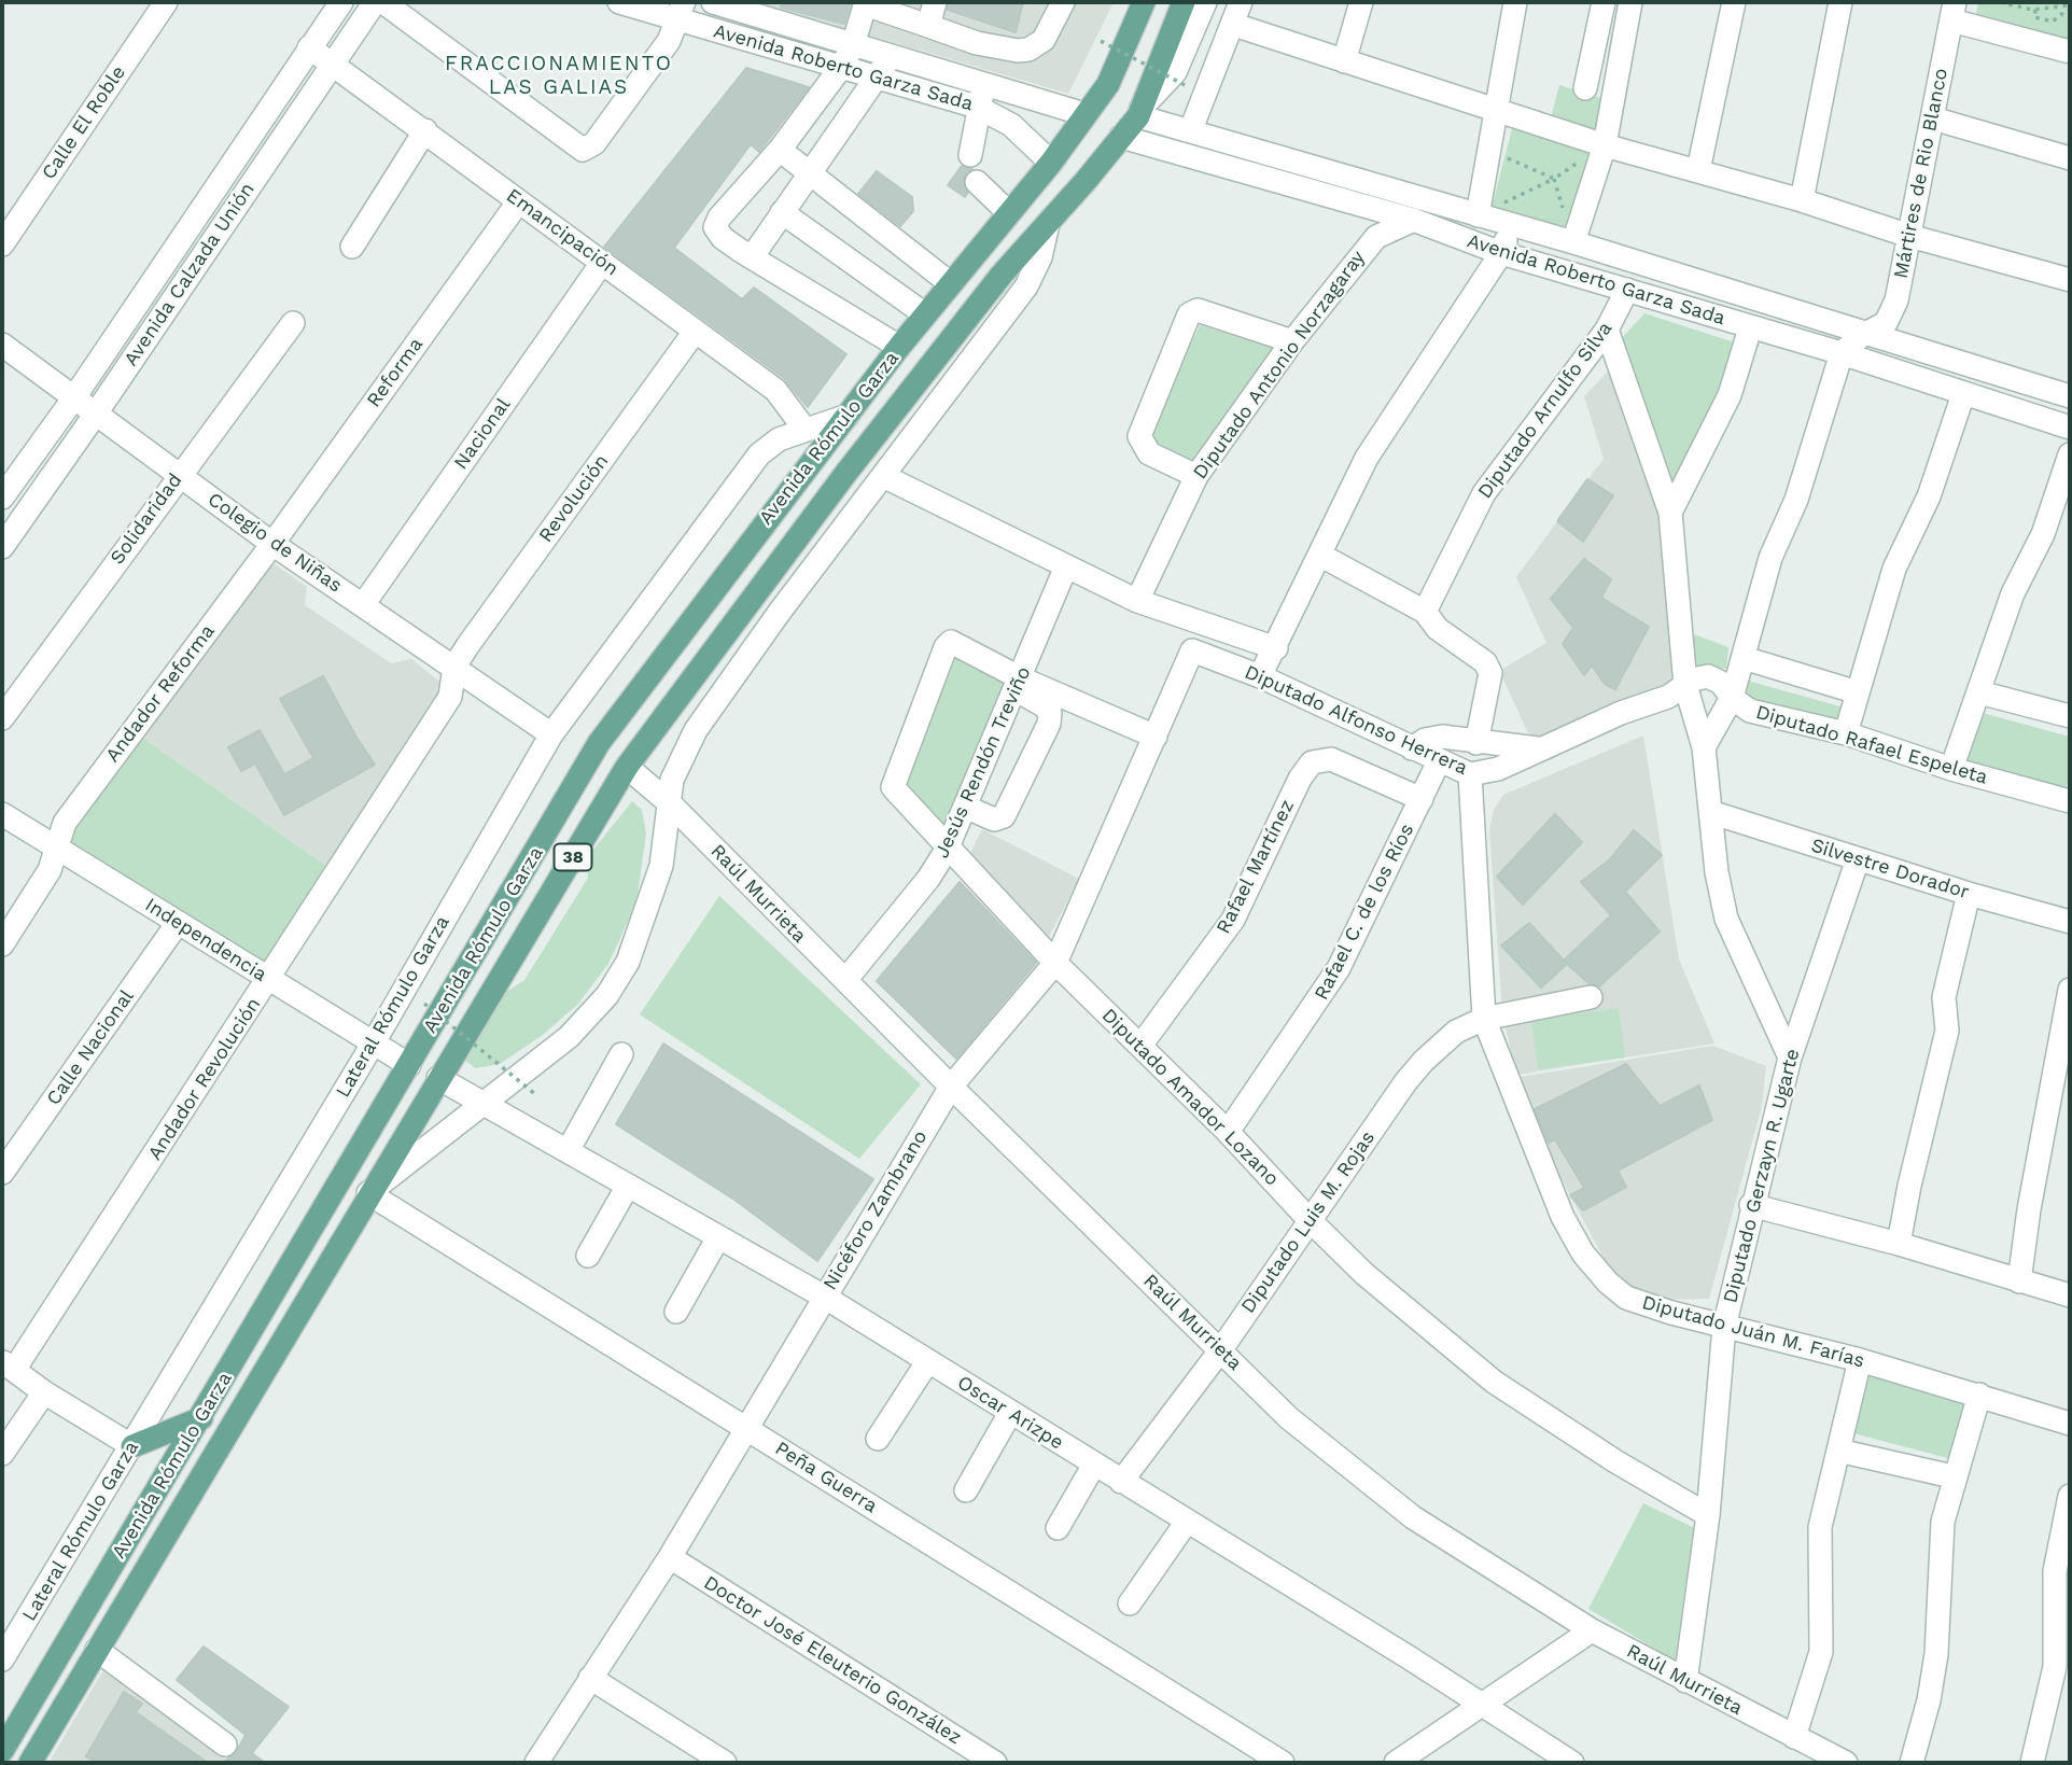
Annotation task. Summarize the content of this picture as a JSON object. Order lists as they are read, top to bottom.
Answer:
{
  "streets": {
    "main road": ["Avenida Rómulo Garza", "38"],
    "street": [
      "Avenida Roberto Garza Sada",
      "Calle El Roble",
      "Mártires de Rio Blanco",
      "Emancipación",
      "Avenida Calzada Unión",
      "Diputado Antonio Norzagaray",
      "Reforma",
      "Diputado Arnulfo Silva",
      "Nacional",
      "Revolución",
      "Solidaridad",
      "Colegio de Niñas",
      "Andador Reforma",
      "Diputado Alfonso Herrera",
      "Diputado Rafael Espeleta",
      "Jesús Rendón Treviño",
      "Rafael Martínez",
      "Silvestre Dorador",
      "Raúl Murrieta",
      "Rafael C. de los Ríos",
      "Independencia",
      "Lateral Rómulo Garza",
      "Calle Nacional",
      "Andador Revolución",
      "Diputado Amador Lozano",
      "Diputado Gerzayn R. Ugarte",
      "Nicéforo Zambrano",
      "Diputado Luis M. Rojas",
      "Diputado Juán M. Farías",
      "Oscar Arizpe",
      "Peña Guerra",
      "Doctor José Eleuterio González"
    ]
  },
  "crossings": [
    ["Avenida Roberto Garza Sada", "Mártires de Rio Blanco"],
    ["Avenida Roberto Garza Sada", "Diputado Antonio Norzagaray"],
    ["Avenida Roberto Garza Sada", "Diputado Arnulfo Silva"],
    ["Avenida Roberto Garza Sada", "Avenida Rómulo Garza"],
    ["Emancipación", "Avenida Calzada Unión"],
    ["Emancipación", "Reforma"],
    ["Emancipación", "Nacional"],
    ["Emancipación", "Revolución"],
    ["Emancipación", "Lateral Rómulo Garza"],
    ["Avenida Calzada Unión", "Colegio de Niñas"],
    ["Diputado Antonio Norzagaray", "Diputado Alfonso Herrera"],
    ["Reforma", "Colegio de Niñas"],
    ["Reforma", "Andador Reforma"],
    ["Nacional", "Colegio de Niñas"],
    ["Avenida Rómulo Garza", "Diputado Alfonso Herrera"],
    ["Avenida Rómulo Garza", "Raúl Murrieta"],
    ["Avenida Rómulo Garza", "Independencia"],
    ["Avenida Rómulo Garza", "Lateral Rómulo Garza"],
    ["Avenida Rómulo Garza", "Oscar Arizpe"],
    ["Avenida Rómulo Garza", "Peña Guerra"],
    ["Revolución", "Colegio de Niñas"],
    ["Revolución", "Andador Revolución"],
    ["Solidaridad", "Colegio de Niñas"],
    ["Colegio de Niñas", "Andador Reforma"],
    ["Colegio de Niñas", "Lateral Rómulo Garza"],
    ["Colegio de Niñas", "Andador Revolución"],
    ["Andador Reforma", "Independencia"],
    ["Diputado Alfonso Herrera", "Diputado Rafael Espeleta"],
    ["Diputado Alfonso Herrera", "Jesús Rendón Treviño"],
    ["Diputado Alfonso Herrera", "Rafael C. de los Ríos"],
    ["Diputado Alfonso Herrera", "Nicéforo Zambrano"],
    ["Diputado Alfonso Herrera", "Diputado Juán M. Farías"],
    ["Jesús Rendón Treviño", "Raúl Murrieta"],
    ["Jesús Rendón Treviño", "Diputado Amador Lozano"],
    ["Rafael Martínez", "Rafael C. de los Ríos"],
    ["Rafael Martínez", "Diputado Amador Lozano"],
    ["Silvestre Dorador", "Diputado Gerzayn R. Ugarte"],
    ["Raúl Murrieta", "Diputado Gerzayn R. Ugarte"],
    ["Raúl Murrieta", "Nicéforo Zambrano"],
    ["Raúl Murrieta", "Diputado Luis M. Rojas"],
    ["Rafael C. de los Ríos", "Diputado Amador Lozano"],
    ["Independencia", "Lateral Rómulo Garza"],
    ["Independencia", "Calle Nacional"],
    ["Independencia", "Andador Revolución"],
    ["Diputado Amador Lozano", "Diputado Gerzayn R. Ugarte"],
    ["Diputado Amador Lozano", "Nicéforo Zambrano"],
    ["Diputado Amador Lozano", "Diputado Luis M. Rojas"],
    ["Diputado Gerzayn R. Ugarte", "Diputado Juán M. Farías"],
    ["Nicéforo Zambrano", "Oscar Arizpe"],
    ["Nicéforo Zambrano", "Peña Guerra"],
    ["Nicéforo Zambrano", "Doctor José Eleuterio González"],
    ["Diputado Luis M. Rojas", "Diputado Juán M. Farías"],
    ["Diputado Luis M. Rojas", "Oscar Arizpe"]
  ],
  "districts": ["FRACCIONAMIENTO LAS GALIAS"]
}
